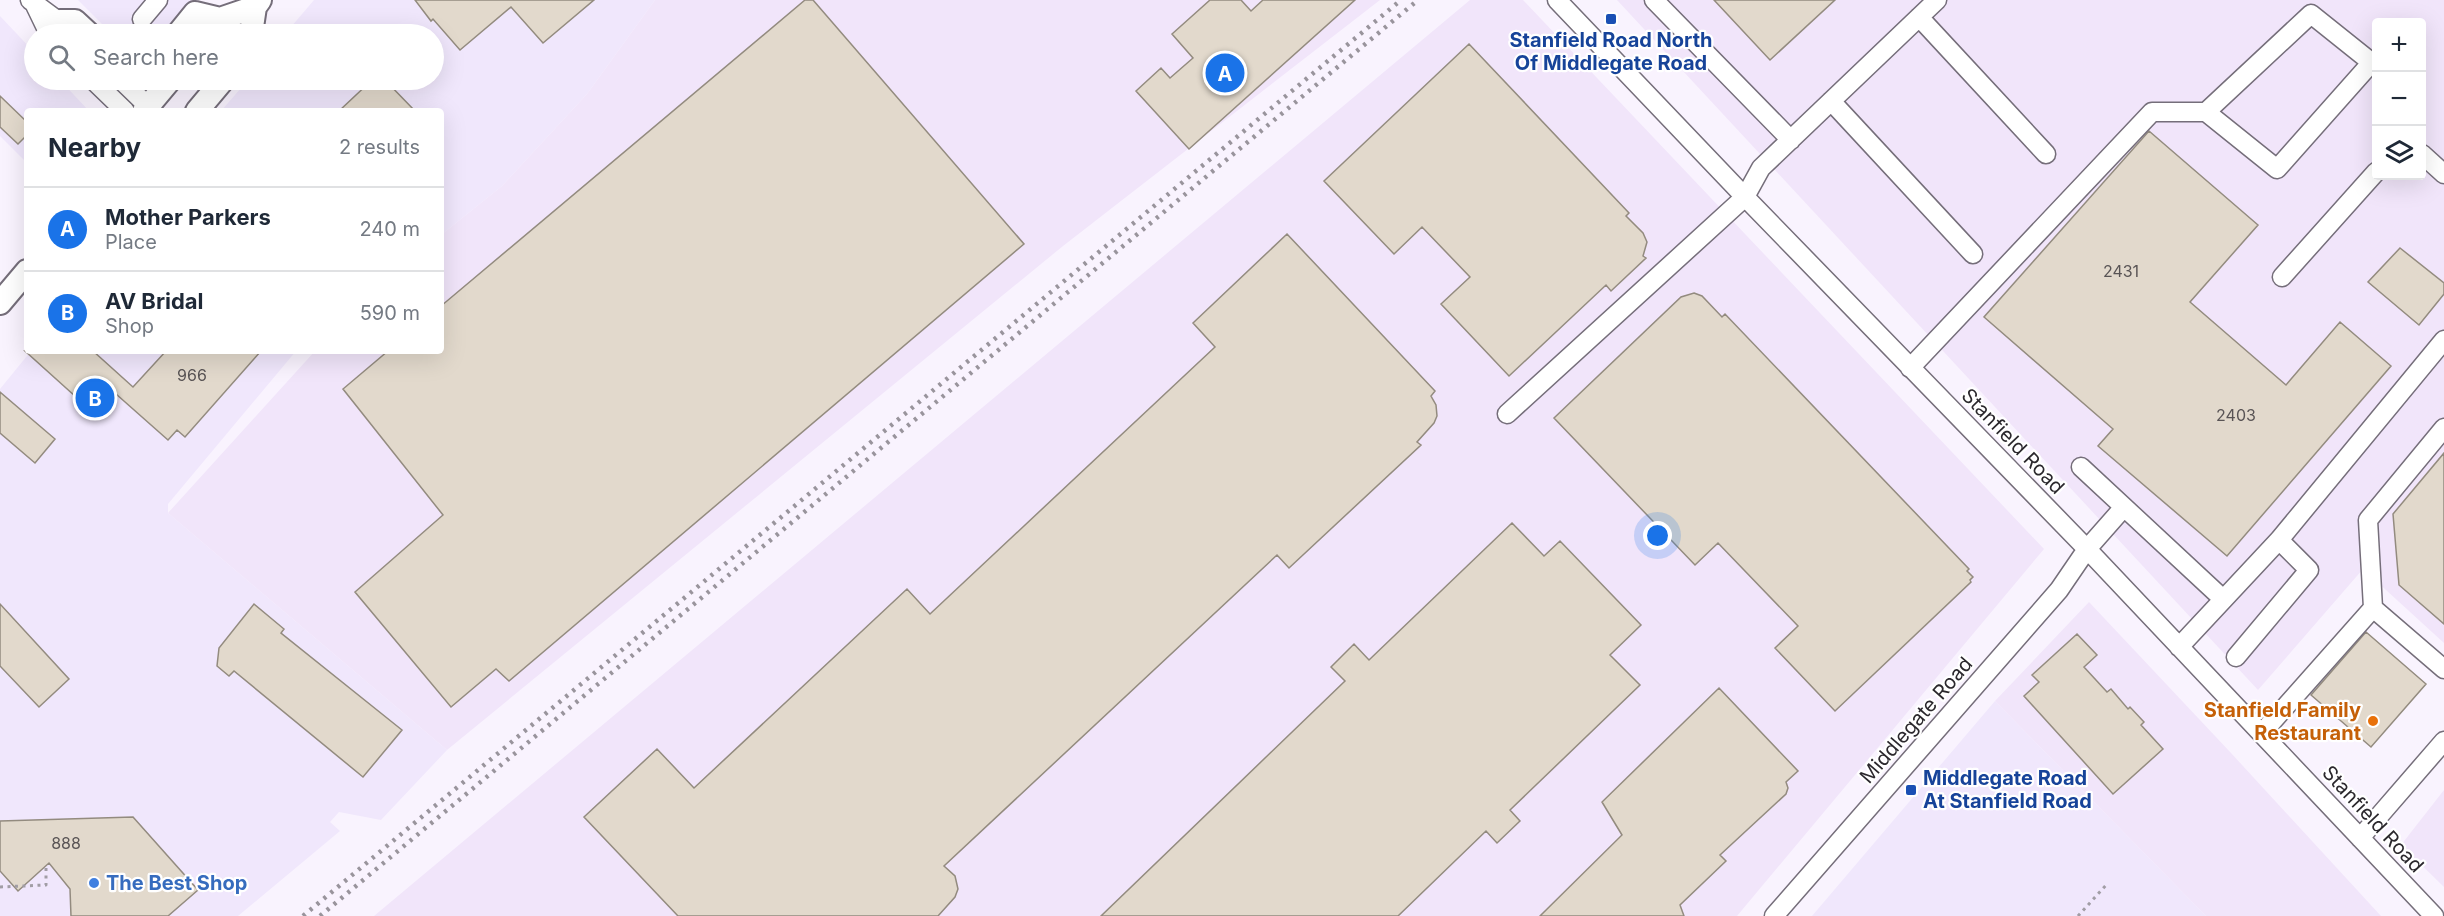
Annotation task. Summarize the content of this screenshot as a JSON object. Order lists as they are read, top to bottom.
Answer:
{
  "streets": {
    "street": ["Stanfield Road", "Middlegate Road"]
  },
  "crossings": [
    ["Stanfield Road", "Middlegate Road"]
  ],
  "places": {
    "transit": ["Stanfield Road North Of Middlegate Road", "Middlegate Road At Stanfield Road"],
    "other": ["Stanfield Family Restaurant", "The Best Shop"]
  },
  "house_numbers": [
    "2431",
    "966",
    "2403",
    "888"
  ],
  "page": {
    "map_buttons": ["+", "−"],
    "search": "Search here",
    "pins": ["A", "B"],
    "heading": ["Nearby", "2 results"],
    "list": [
      {
        "mark": "A",
        "name": "Mother Parkers",
        "note": "Place",
        "value": "240 m"
      },
      {
        "mark": "B",
        "name": "AV Bridal",
        "note": "Shop",
        "value": "590 m"
      }
    ]
  }
}
